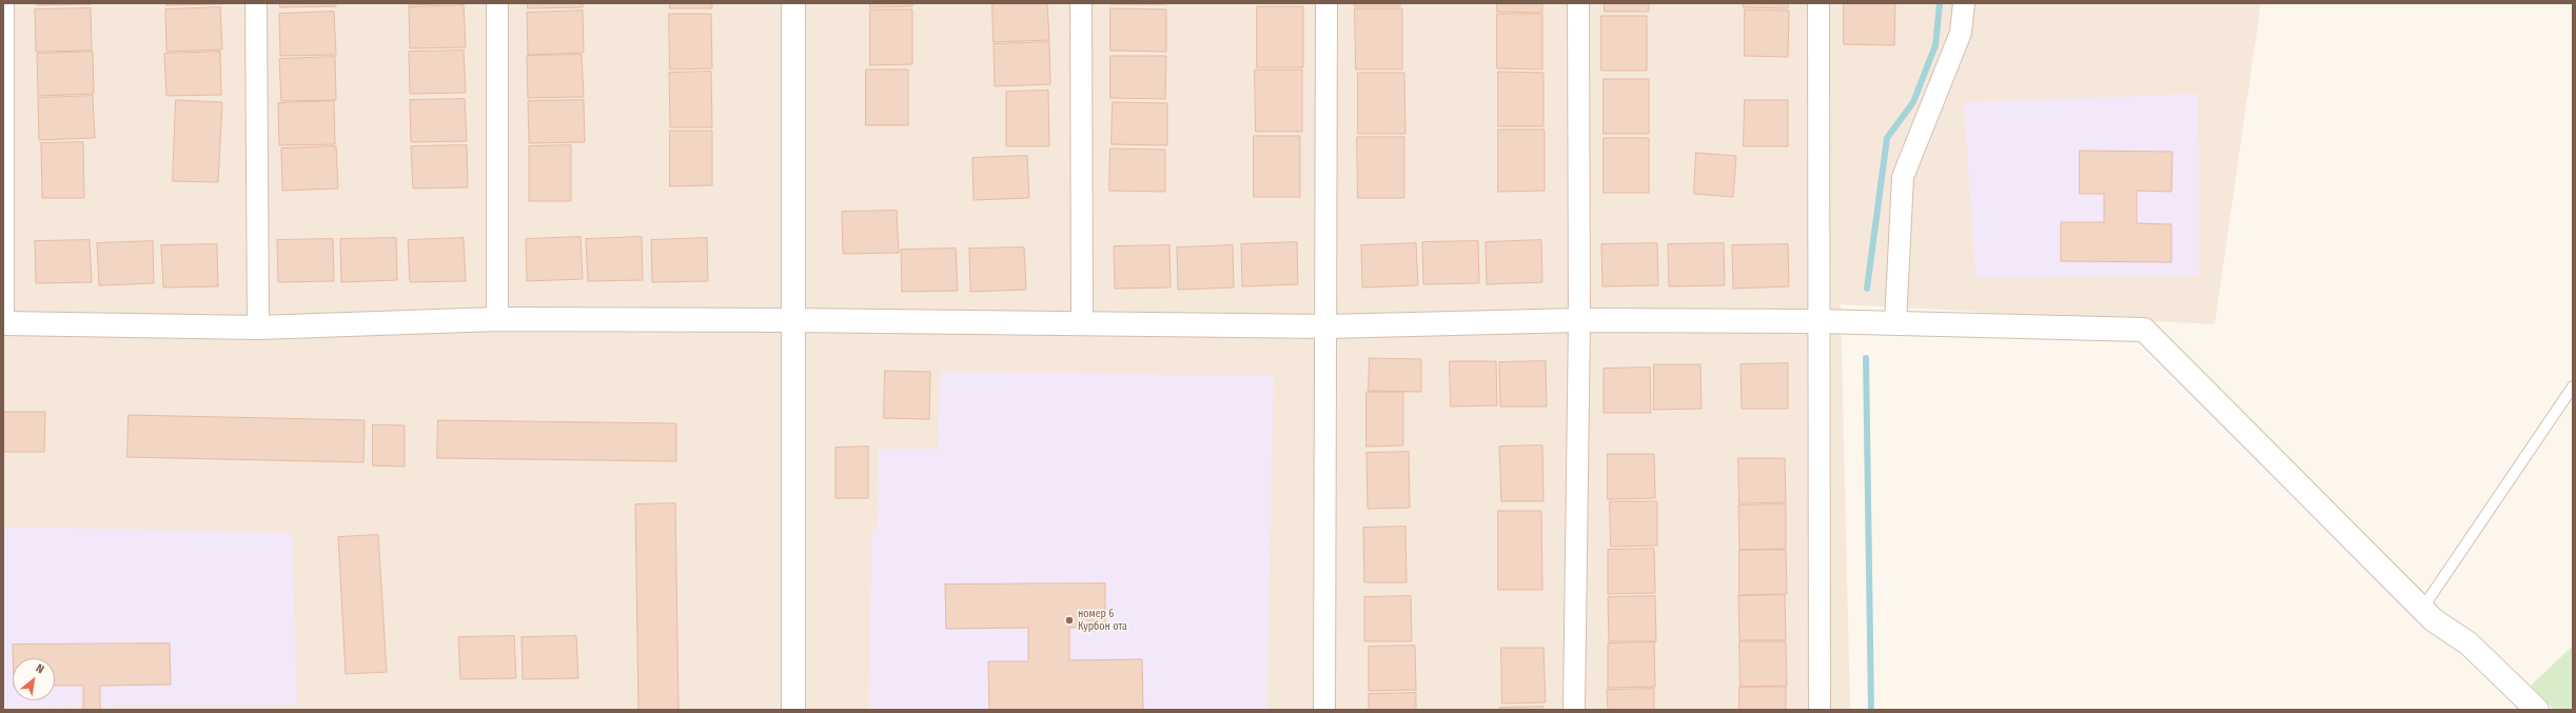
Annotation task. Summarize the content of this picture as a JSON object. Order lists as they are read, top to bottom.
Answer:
{
  "places": ["номер 6 Курбон ота"],
  "north": "top right"
}
